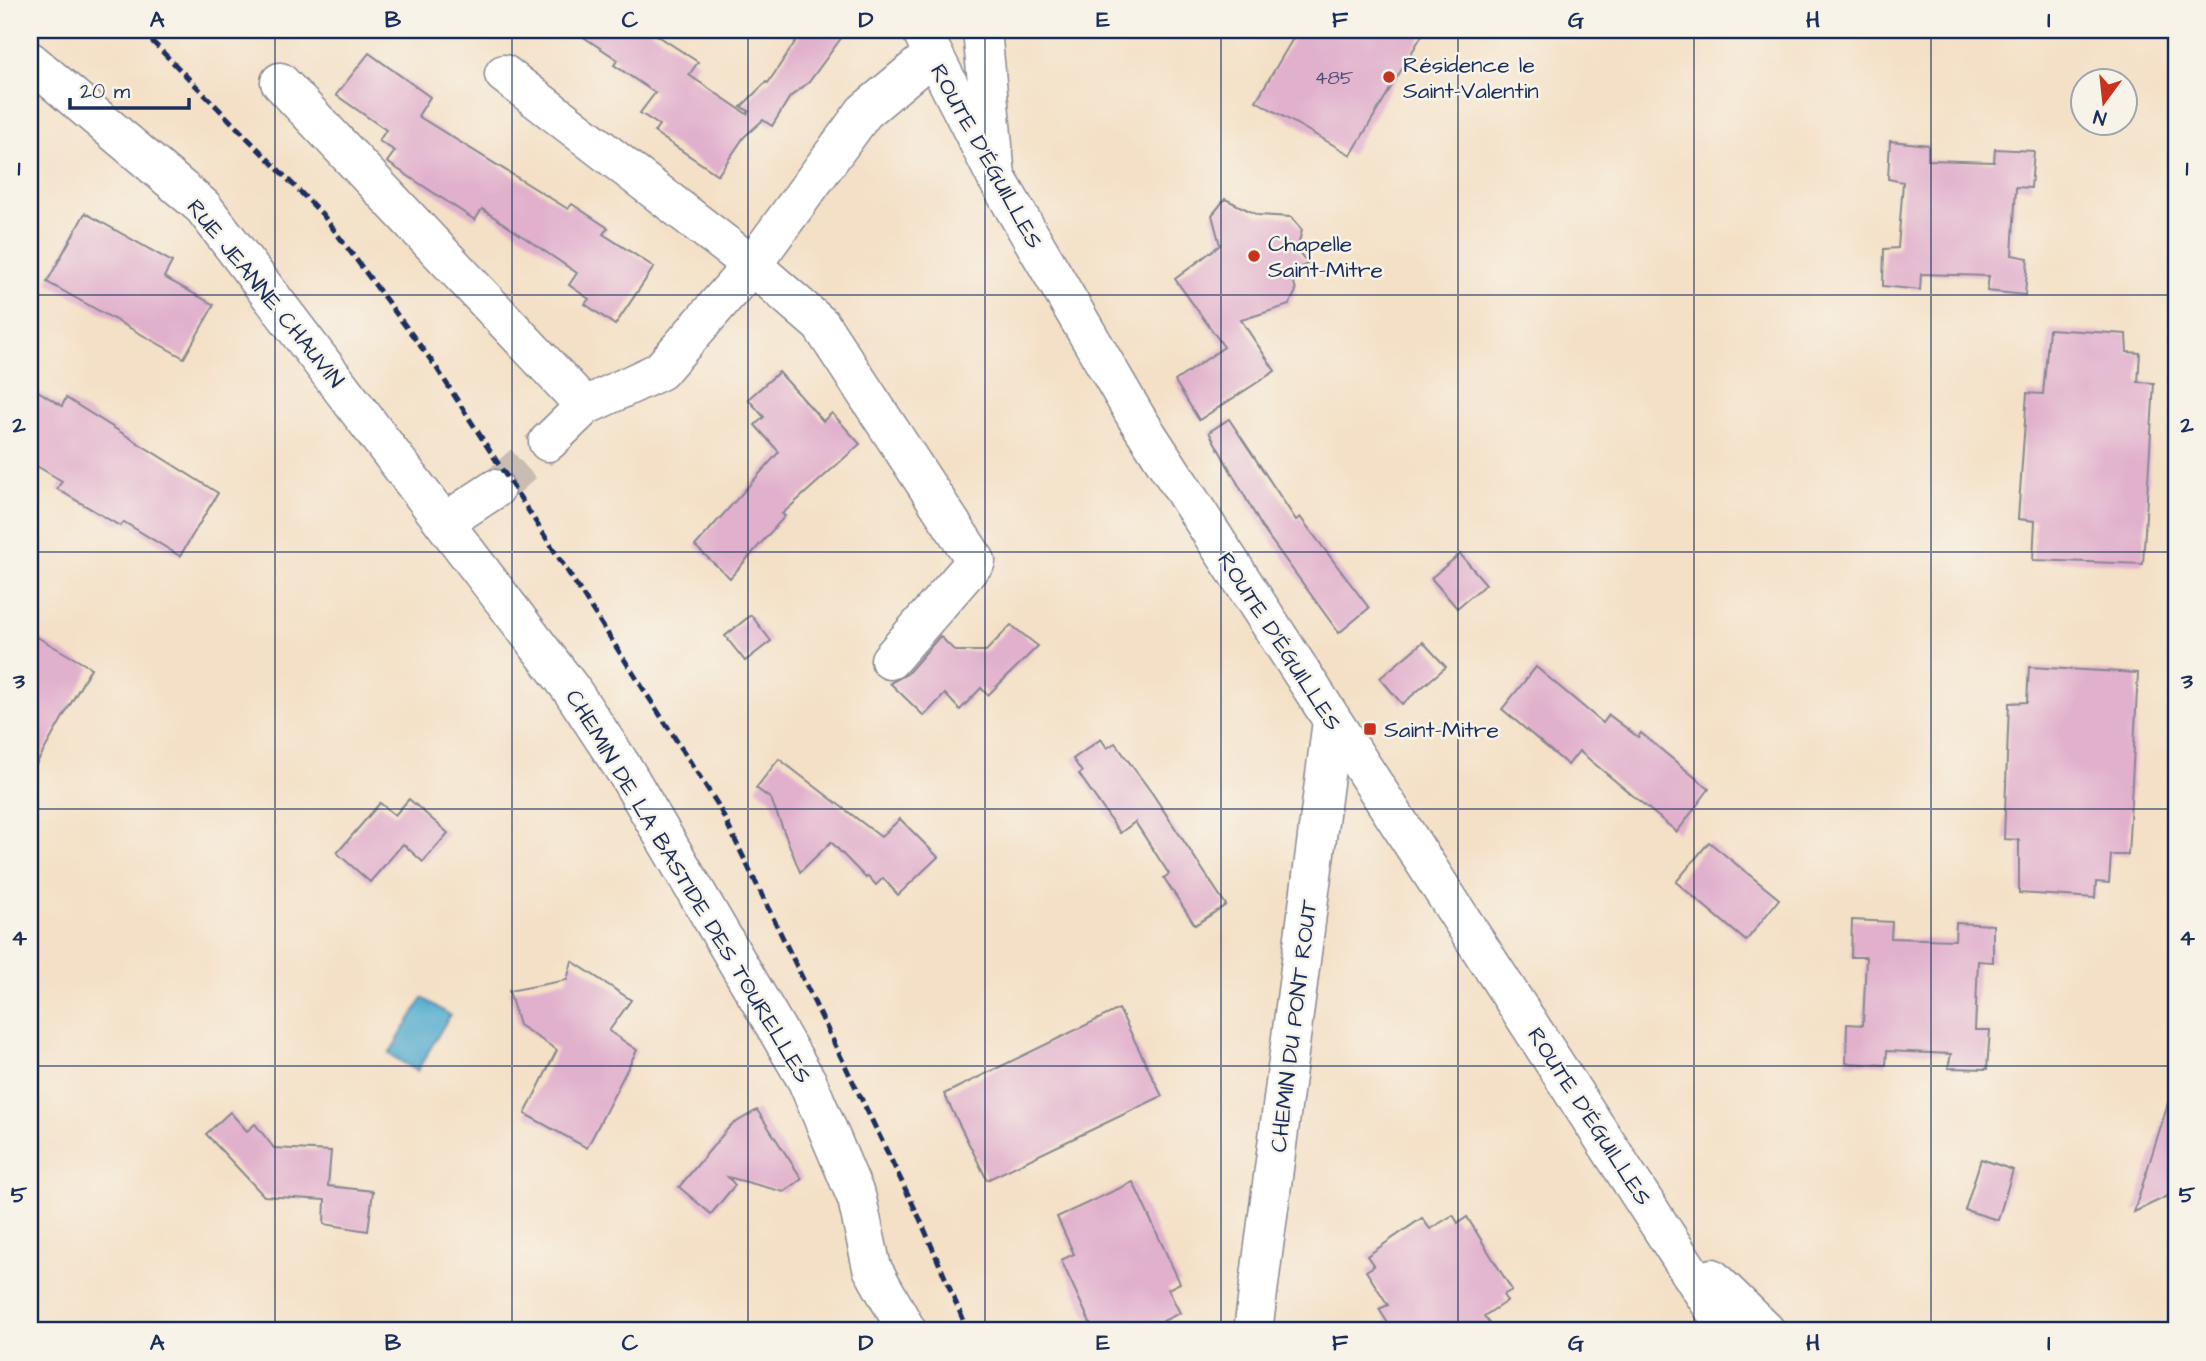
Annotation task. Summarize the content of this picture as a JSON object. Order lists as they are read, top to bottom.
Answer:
{
  "streets": {
    "street": [
      "ROUTE D'ÉGUILLES",
      "RUE JEANNE CHAUVIN",
      "CHEMIN DE LA BASTIDE DES TOURELLES",
      "CHEMIN DU PONT ROUT"
    ]
  },
  "crossings": [
    ["ROUTE D'ÉGUILLES", "CHEMIN DU PONT ROUT"],
    ["RUE JEANNE CHAUVIN", "CHEMIN DE LA BASTIDE DES TOURELLES"]
  ],
  "places": {
    "other": ["Résidence le Saint-Valentin", "Chapelle Saint-Mitre"],
    "transit": ["Saint-Mitre"]
  },
  "house_numbers": ["485"],
  "scale_bar": "20 m",
  "north": "bottom",
  "grid": {
    "columns": [
      "A",
      "B",
      "C",
      "D",
      "E",
      "F",
      "G",
      "H",
      "I"
    ],
    "rows": [
      "1",
      "2",
      "3",
      "4",
      "5"
    ]
  }
}
